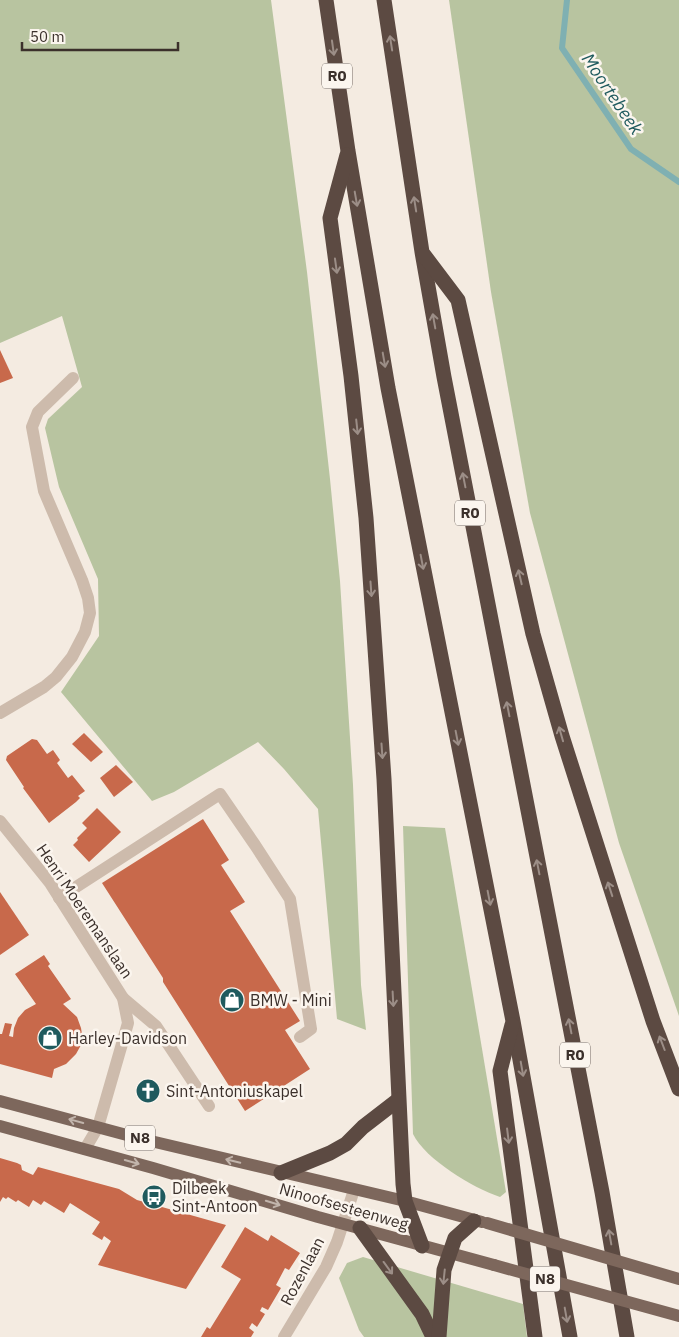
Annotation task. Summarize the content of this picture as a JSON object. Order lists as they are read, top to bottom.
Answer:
{
  "streets": {
    "highway": ["R0"],
    "main road": ["N8", "Ninoofsesteenweg"],
    "street": ["Henri Moeremanslaan", "Rozenlaan"]
  },
  "crossings": [
    ["Henri Moeremanslaan", "Ninoofsesteenweg"],
    ["Ninoofsesteenweg", "Rozenlaan"]
  ],
  "water": ["Moortebeek"],
  "places": {
    "shop": ["BMW - Mini", "Harley-Davidson"],
    "church": ["Sint-Antoniuskapel"],
    "bus stop": ["Dilbeek Sint-Antoon"]
  },
  "scale_bar": "50 m"
}
